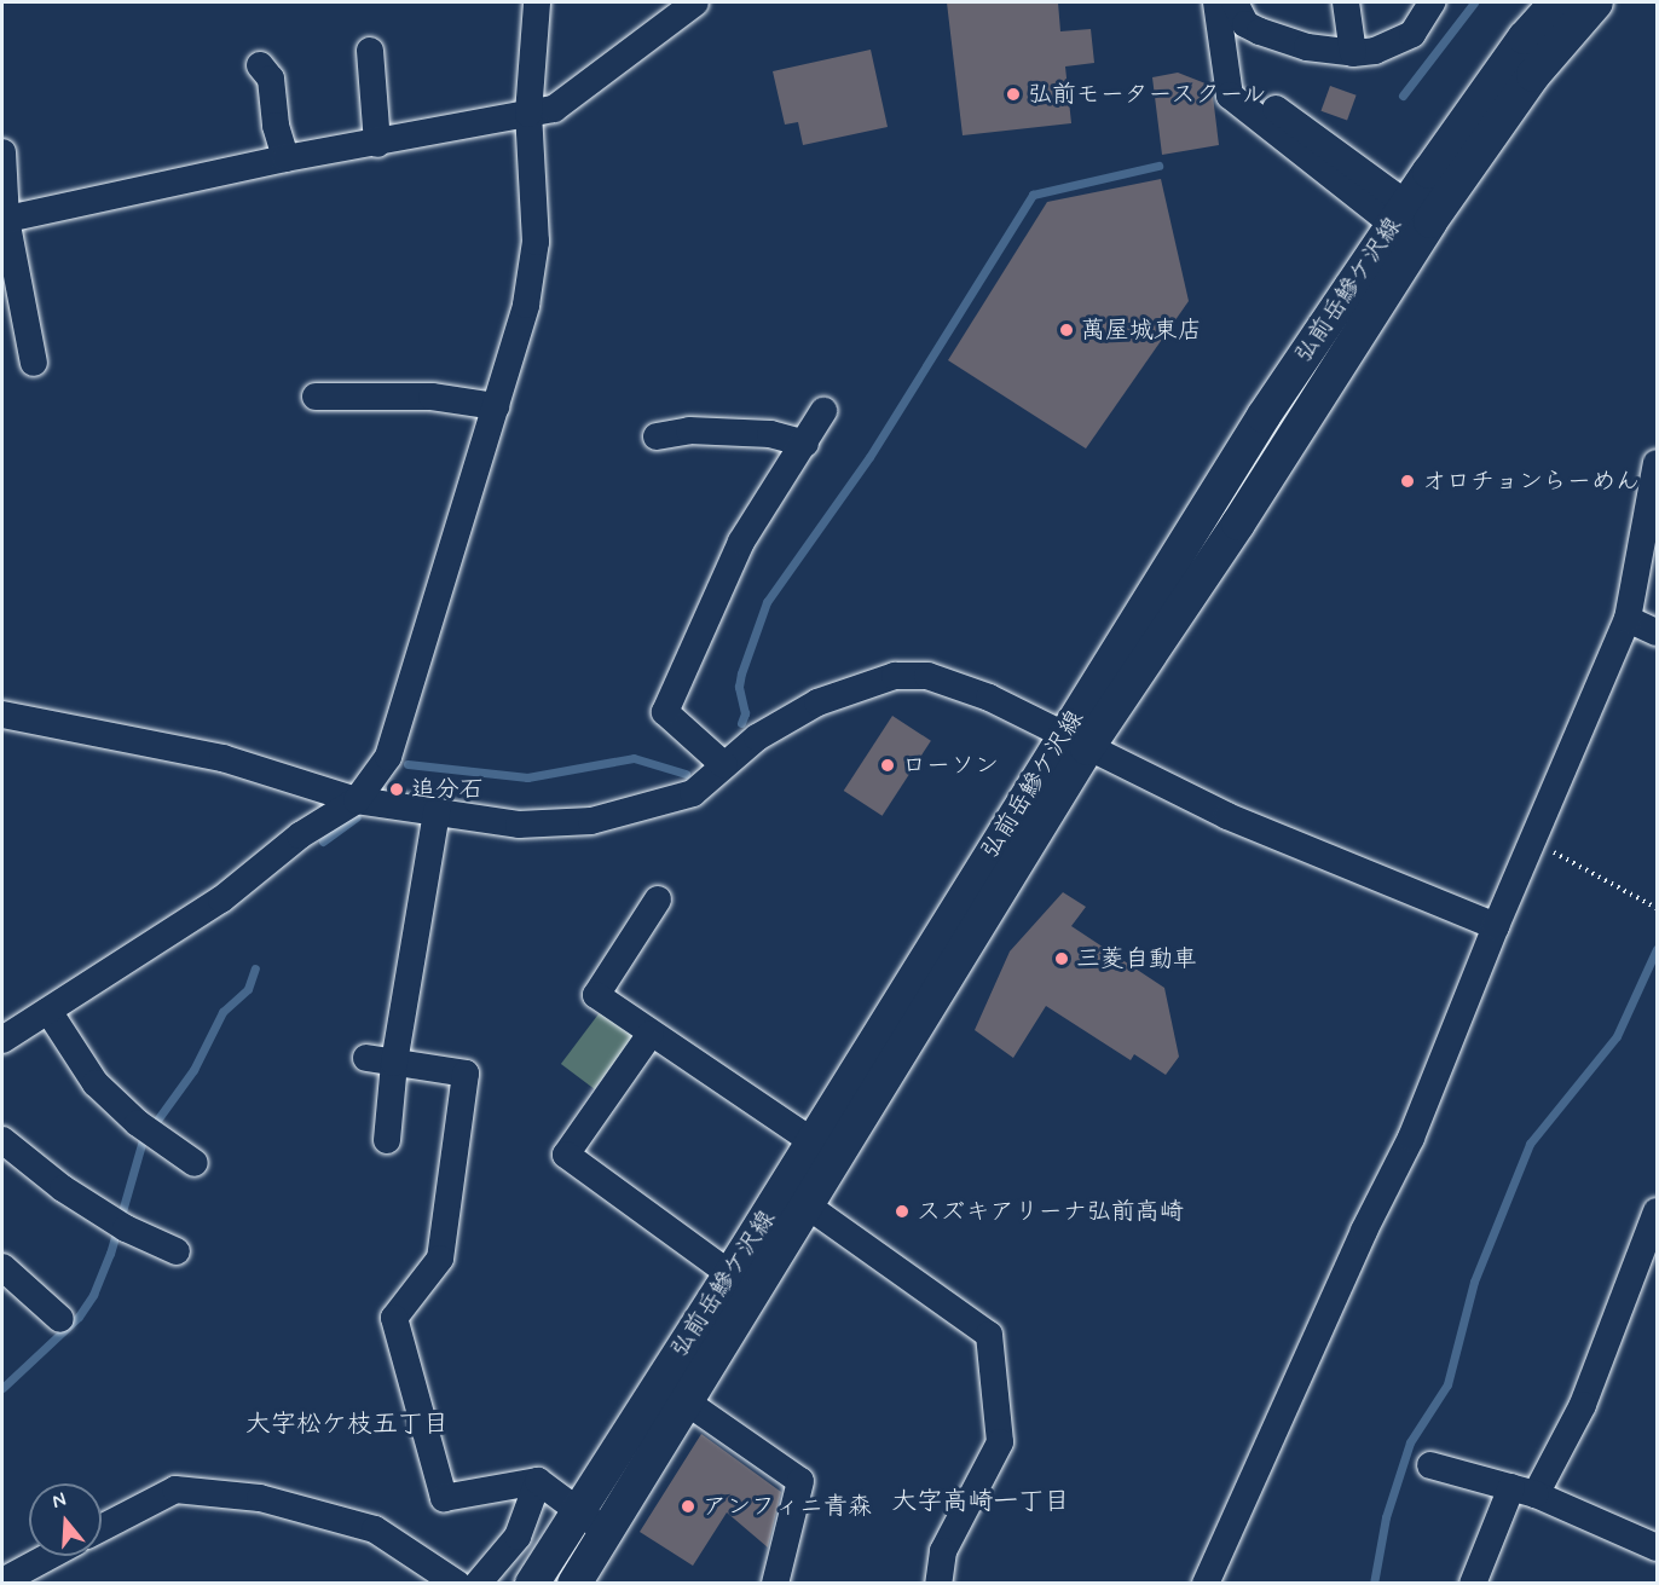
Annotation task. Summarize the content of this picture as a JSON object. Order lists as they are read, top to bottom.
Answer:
{
  "streets": {
    "main road": ["弘前岳鰺ケ沢線"]
  },
  "districts": ["大字松ケ枝五丁目", "大字高崎一丁目"],
  "places": [
    "弘前モータースクール",
    "萬屋城東店",
    "オロチョンらーめん",
    "ローソン",
    "追分石",
    "三菱自動車",
    "スズキアリーナ弘前高崎",
    "アンフィニ青森"
  ],
  "north": "top"
}
